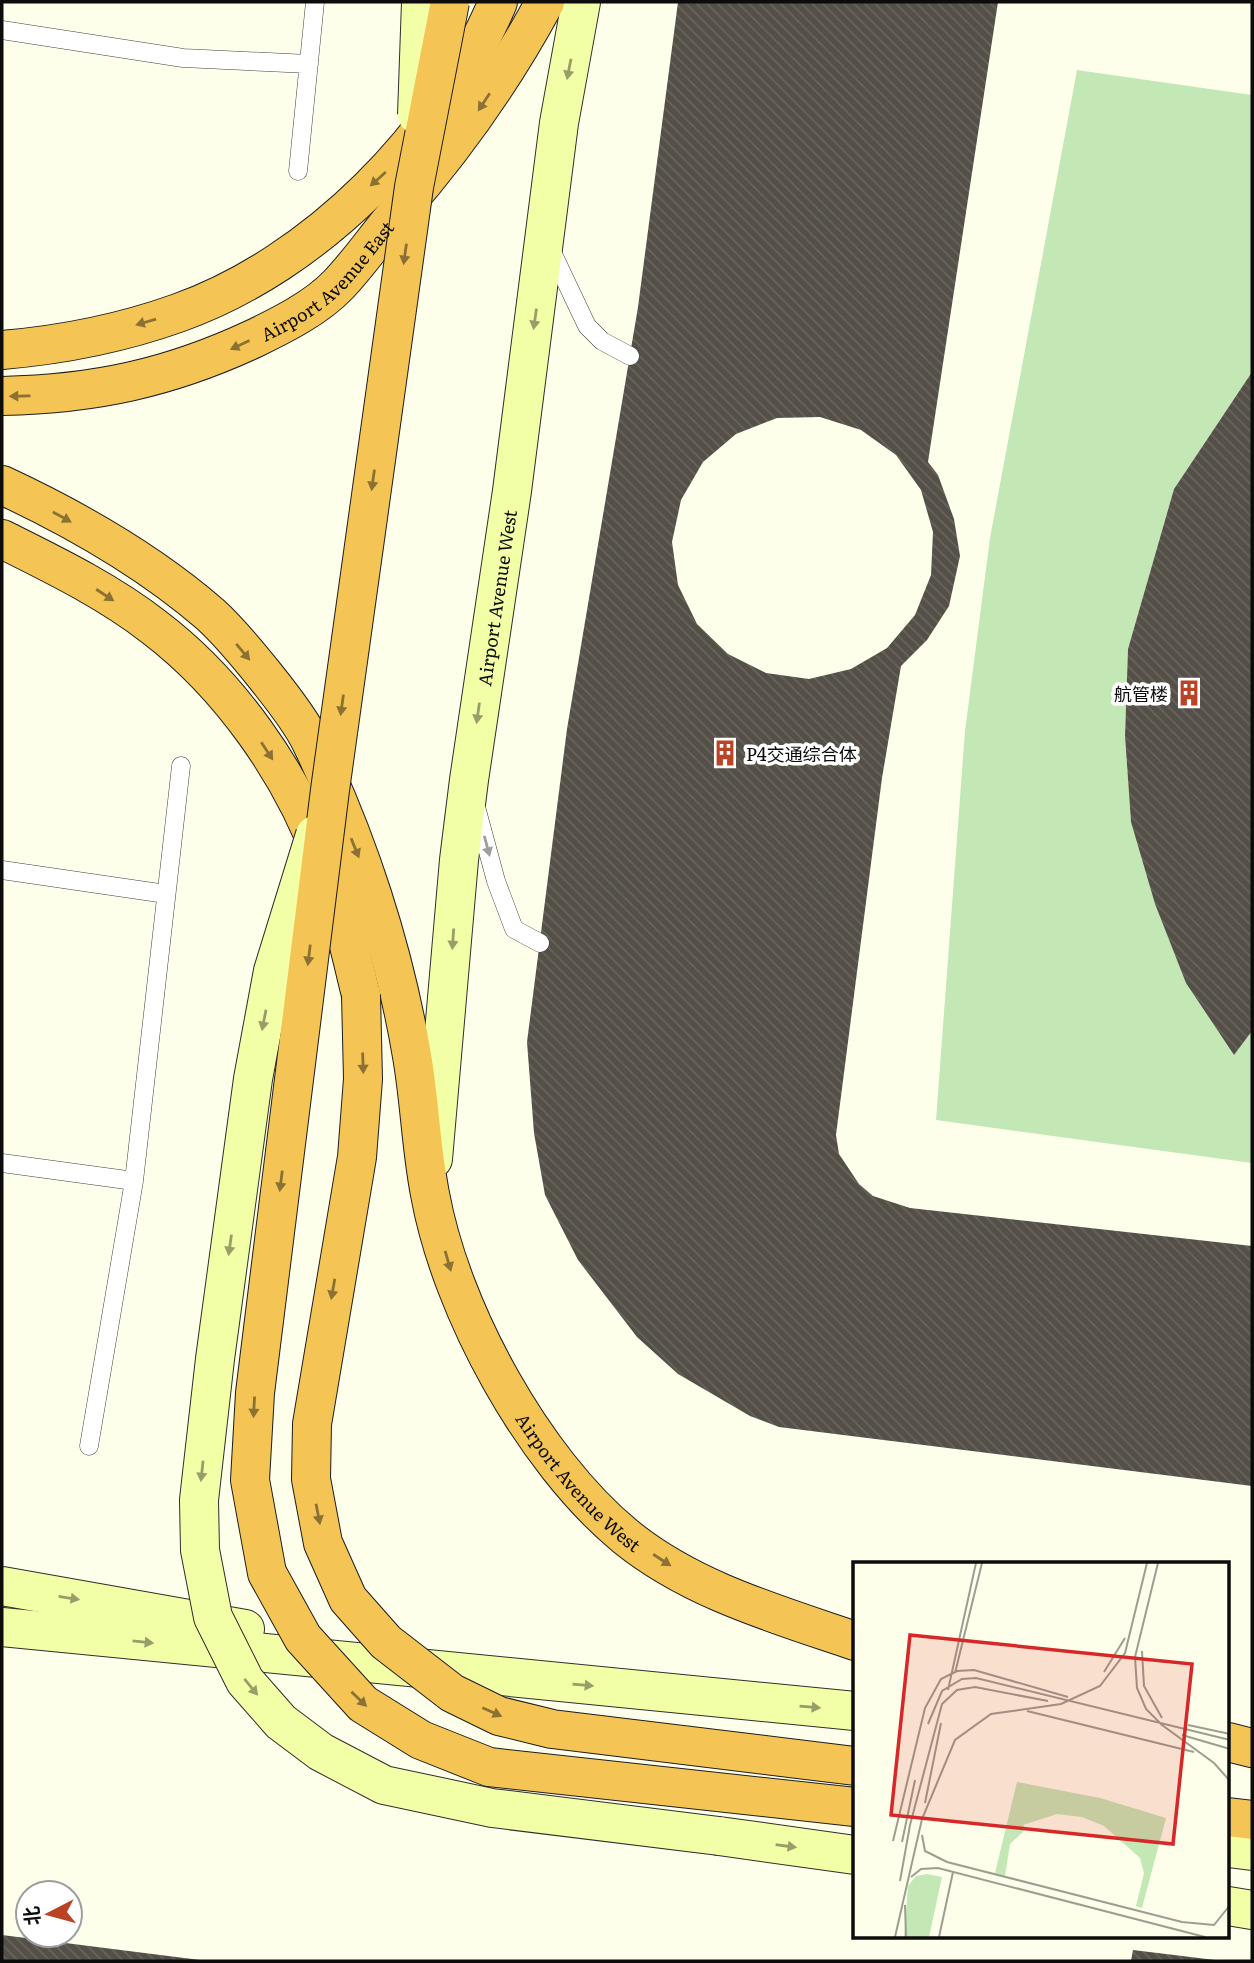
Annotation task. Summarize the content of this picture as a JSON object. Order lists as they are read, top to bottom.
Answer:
{
  "streets": {
    "highway": ["Airport Avenue East", "Airport Avenue West"]
  },
  "one_way": ["Airport Avenue West"],
  "places": {
    "building": ["航管楼", "P4交通综合体"]
  },
  "north": "left"
}
